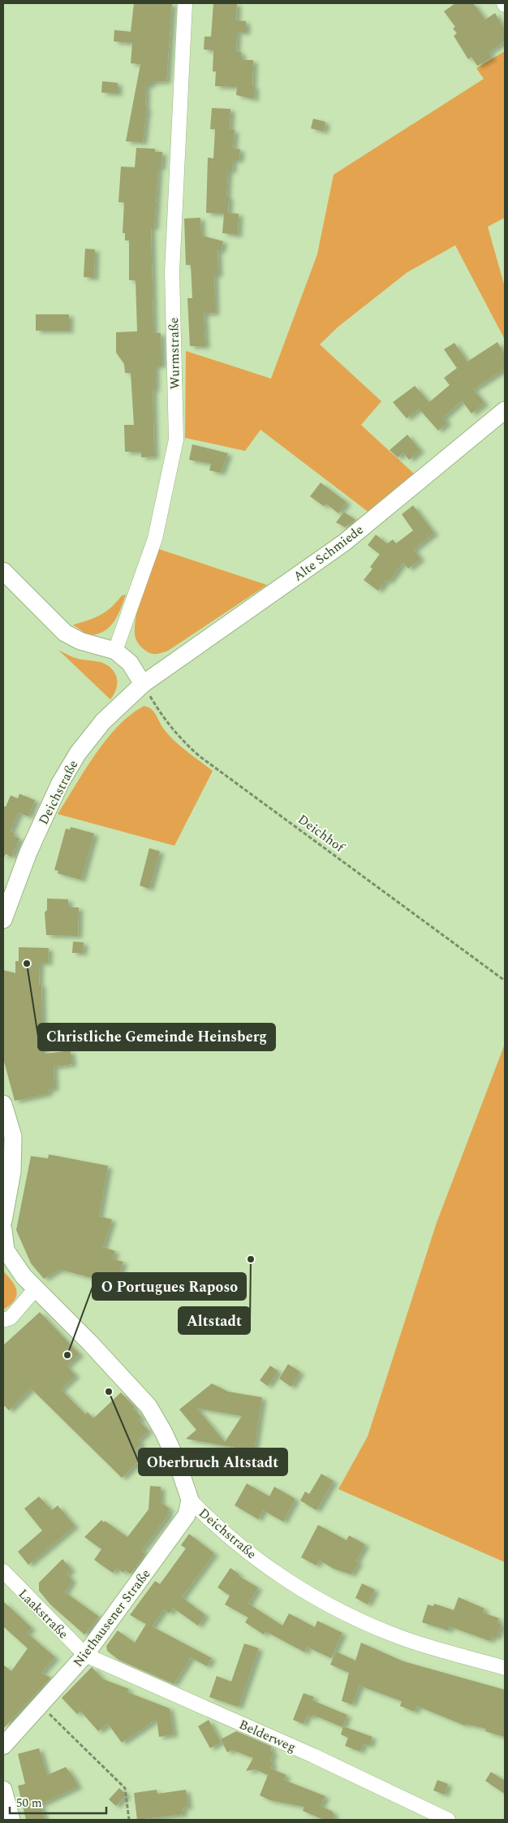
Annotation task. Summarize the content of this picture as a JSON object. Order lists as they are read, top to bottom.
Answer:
{
  "streets": {
    "street": [
      "Wurmstraße",
      "Alte Schmiede",
      "Deichstraße",
      "Laakstraße",
      "Niethausener Straße",
      "Belderweg"
    ],
    "path": ["Deichhof"]
  },
  "crossings": [
    ["Alte Schmiede", "Deichstraße"],
    ["Alte Schmiede", "Deichhof"],
    ["Deichstraße", "Deichhof"],
    ["Deichstraße", "Niethausener Straße"],
    ["Laakstraße", "Niethausener Straße"],
    ["Laakstraße", "Belderweg"],
    ["Niethausener Straße", "Belderweg"]
  ],
  "places": [
    "Christliche Gemeinde Heinsberg",
    "Altstadt",
    "O Portugues Raposo",
    "Oberbruch Altstadt"
  ],
  "scale_bar": "50 m"
}
